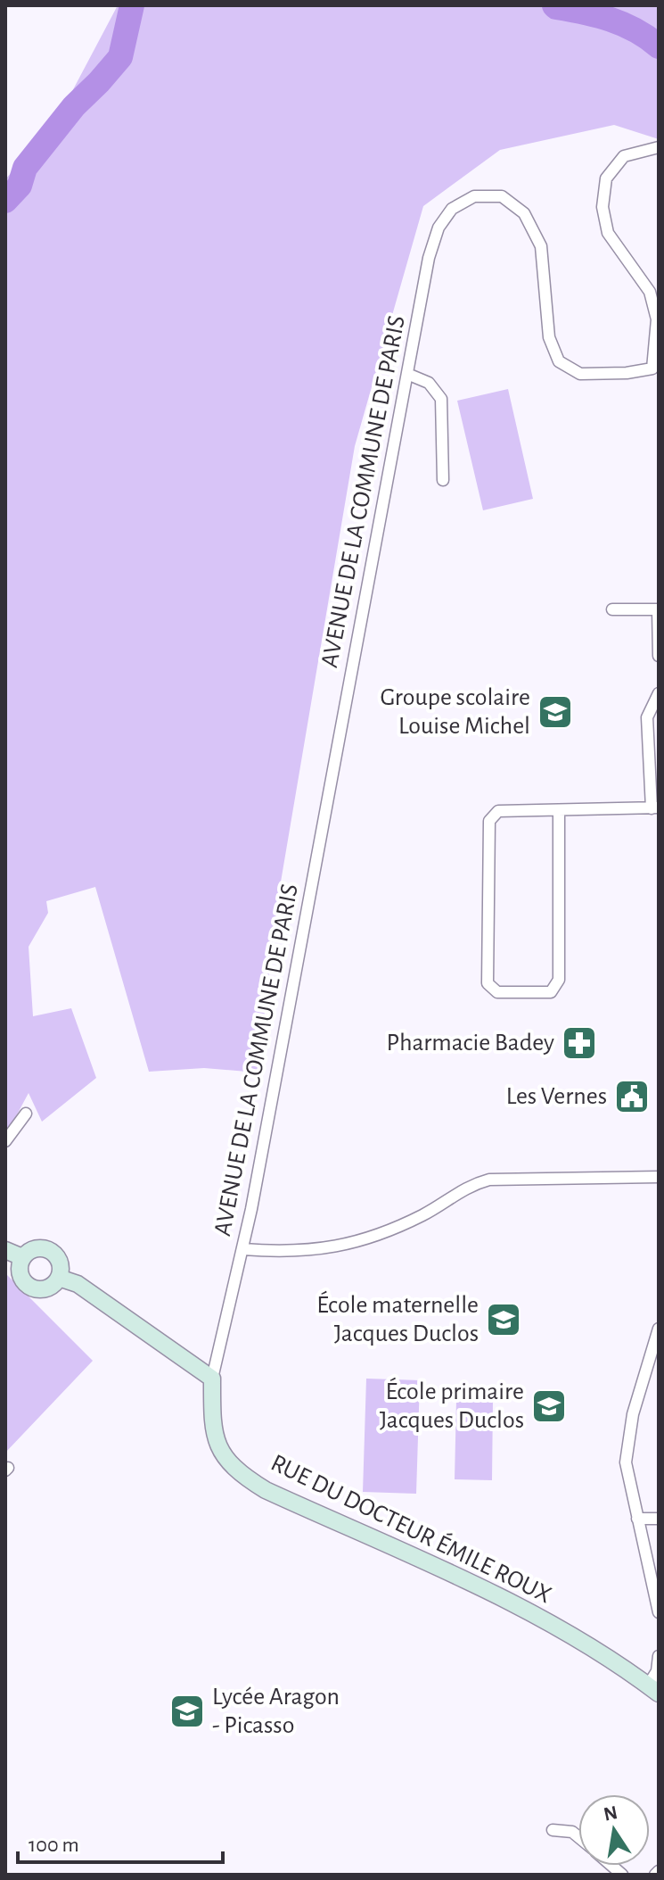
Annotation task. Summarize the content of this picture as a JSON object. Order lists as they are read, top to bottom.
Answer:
{
  "streets": {
    "street": ["AVENUE DE LA COMMUNE DE PARIS", "RUE DU DOCTEUR ÉMILE ROUX"]
  },
  "crossings": [
    ["AVENUE DE LA COMMUNE DE PARIS", "RUE DU DOCTEUR ÉMILE ROUX"]
  ],
  "places": {
    "school or university": [
      "Groupe scolaire Louise Michel",
      "École maternelle Jacques Duclos",
      "École primaire Jacques Duclos",
      "Lycée Aragon - Picasso"
    ],
    "pharmacy": ["Pharmacie Badey"],
    "public building": ["Les Vernes"]
  },
  "scale_bar": "100 m",
  "north": "top"
}
